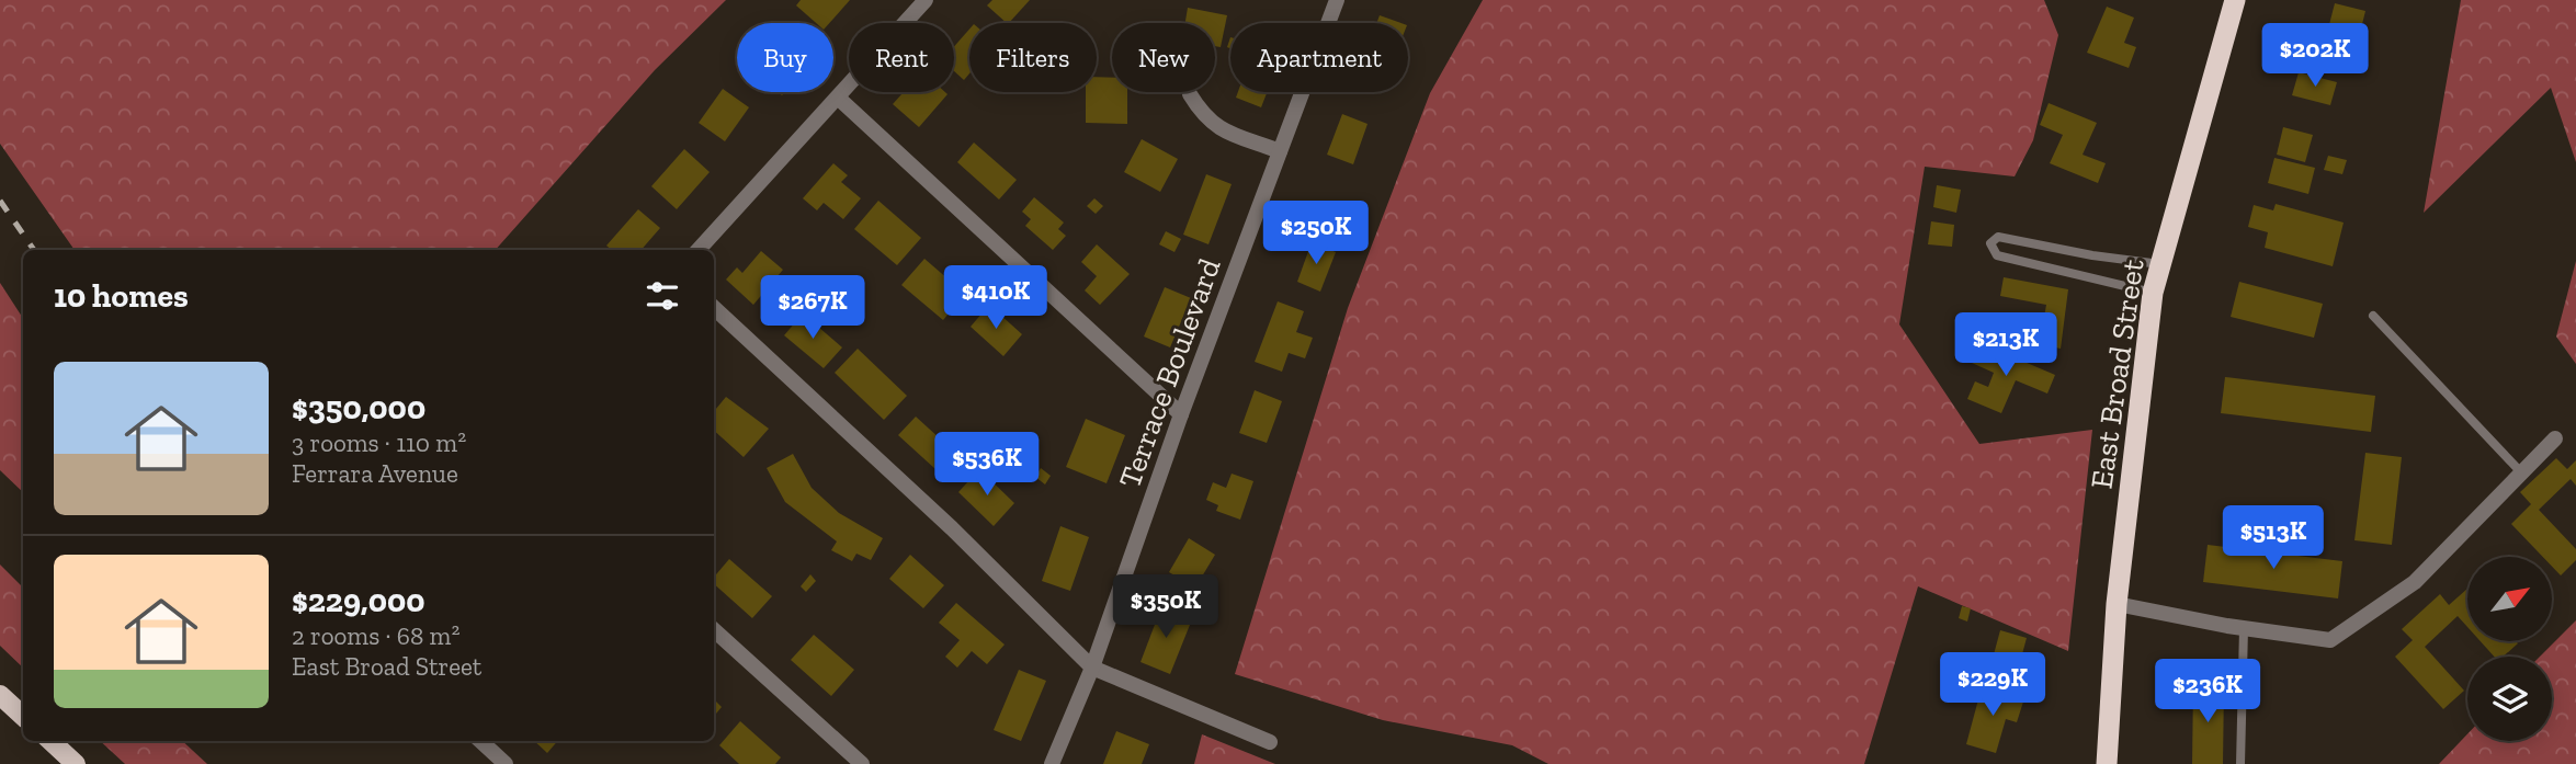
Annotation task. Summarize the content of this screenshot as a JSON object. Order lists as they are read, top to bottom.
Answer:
{
  "streets": {
    "highway": ["East Broad Street"],
    "street": ["Terrace Boulevard"]
  },
  "north": "top right",
  "page": {
    "price": [
      "$202K",
      "$250K",
      "$410K",
      "$267K",
      "$213K",
      "$536K",
      "$513K",
      "$350K",
      "$229K",
      "$236K"
    ],
    "chip": [
      "Buy",
      "Rent",
      "Filters",
      "New",
      "Apartment"
    ],
    "heading": "10 homes",
    "list": [
      {
        "name": "$350,000",
        "note": "3 rooms · 110 m² · Ferrara Avenue"
      },
      {
        "name": "$229,000",
        "note": "2 rooms · 68 m² · East Broad Street"
      }
    ]
  }
}
